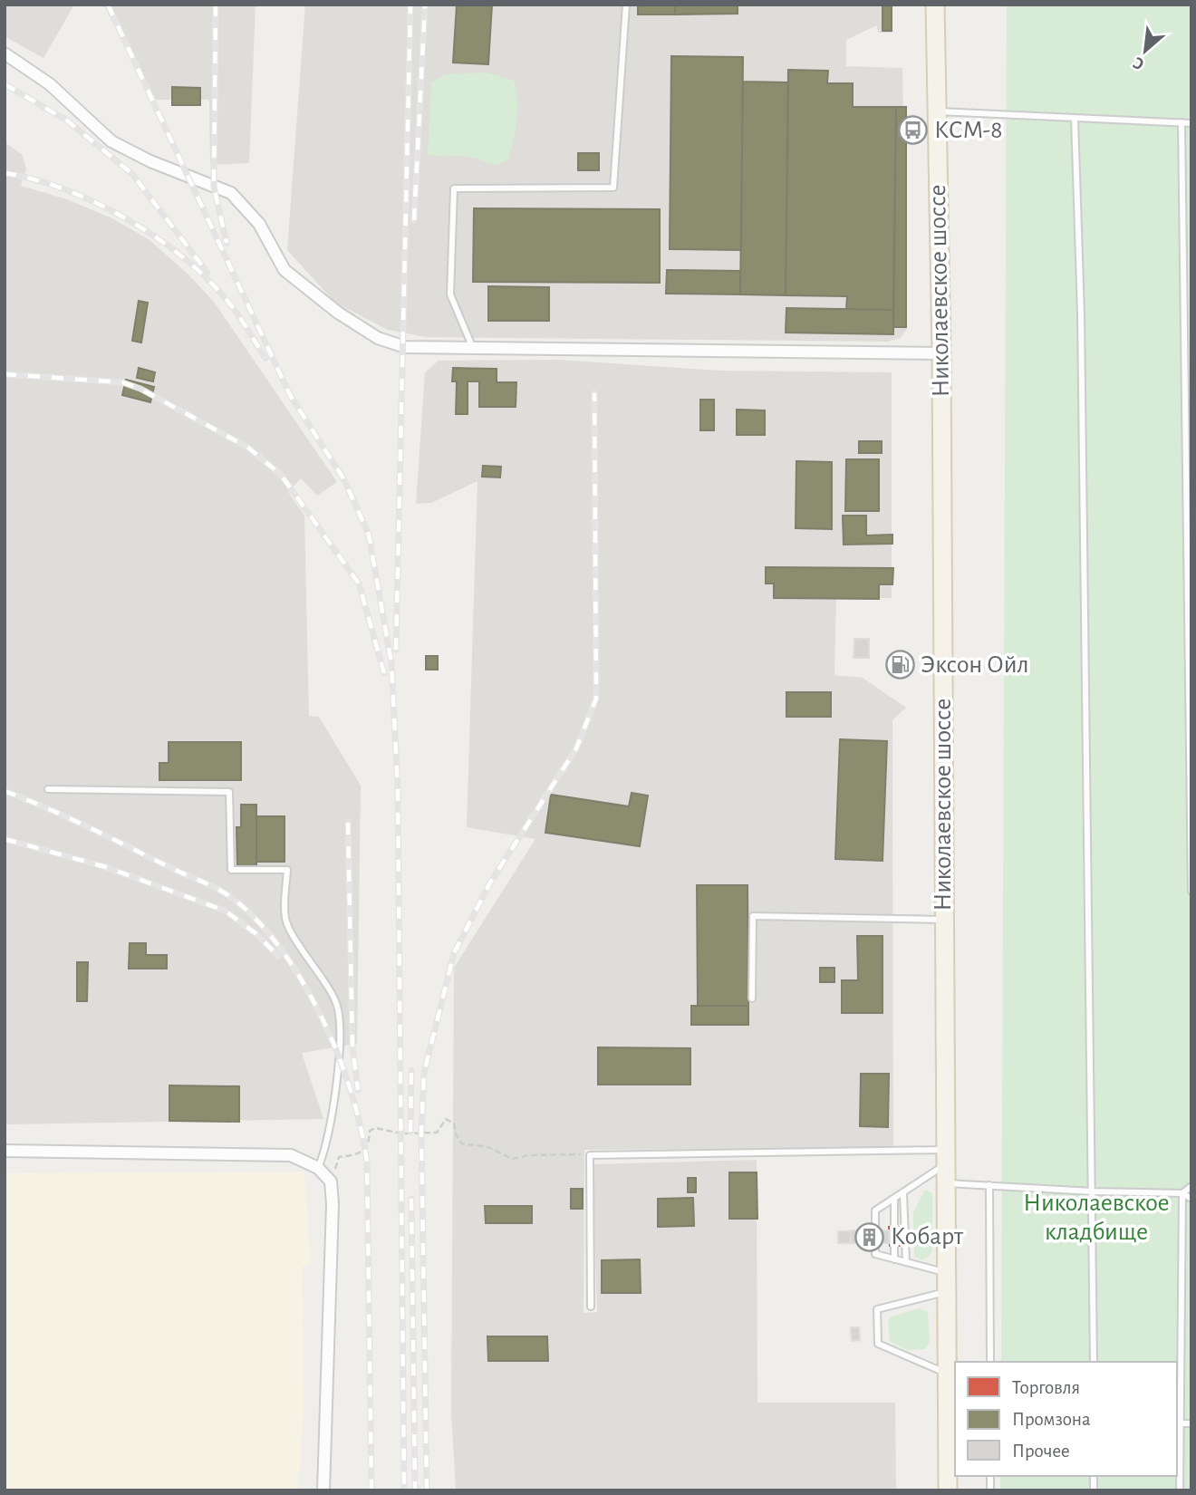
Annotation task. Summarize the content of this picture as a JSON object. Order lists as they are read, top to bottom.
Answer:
{
  "streets": {
    "main road": ["Николаевское шоссе"]
  },
  "parks": ["Николаевское кладбище"],
  "places": {
    "bus stop": ["КСМ-8"],
    "fuel station": ["Эксон Ойл"],
    "building": ["Кобарт"]
  },
  "legend": ["Торговля", "Промзона", "Прочее"],
  "north": "bottom left"
}
